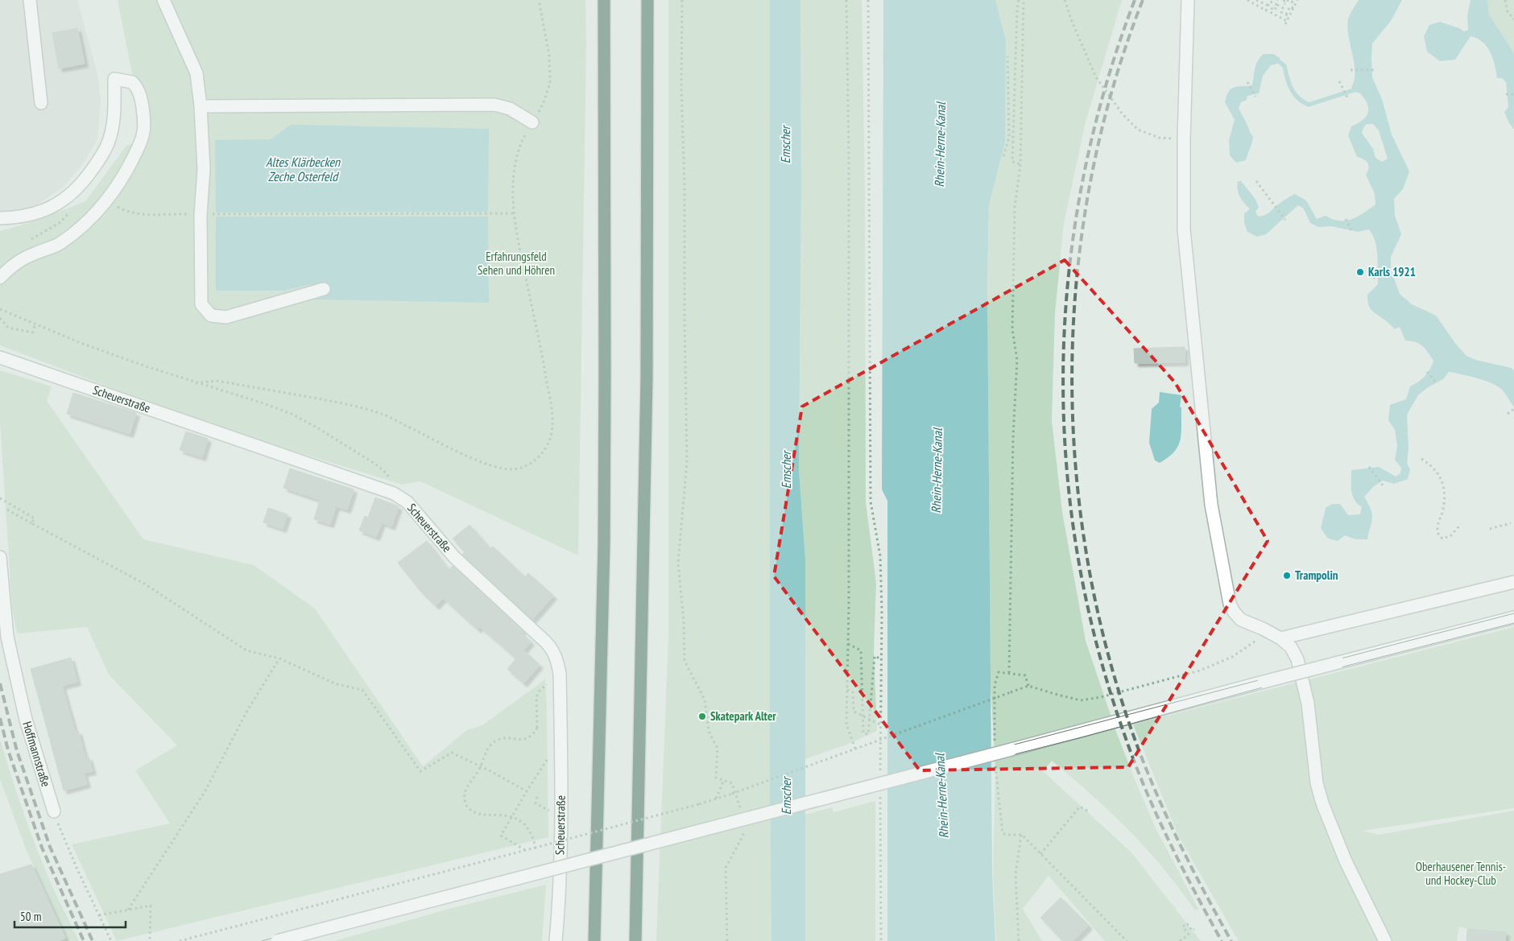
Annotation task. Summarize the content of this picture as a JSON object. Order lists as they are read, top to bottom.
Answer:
{
  "streets": {
    "street": ["Scheuerstraße", "Hoffmannstraße"]
  },
  "water": ["Emscher", "Rhein-Herne-Kanal", "Altes Klärbecken Zeche Osterfeld"],
  "parks": ["Erfahrungsfeld Sehen und Höhren", "Oberhausener Tennis- und Hockey-Club"],
  "places": ["Karls 1921", "Trampolin", "Skatepark Alter"],
  "scale_bar": "50 m"
}
